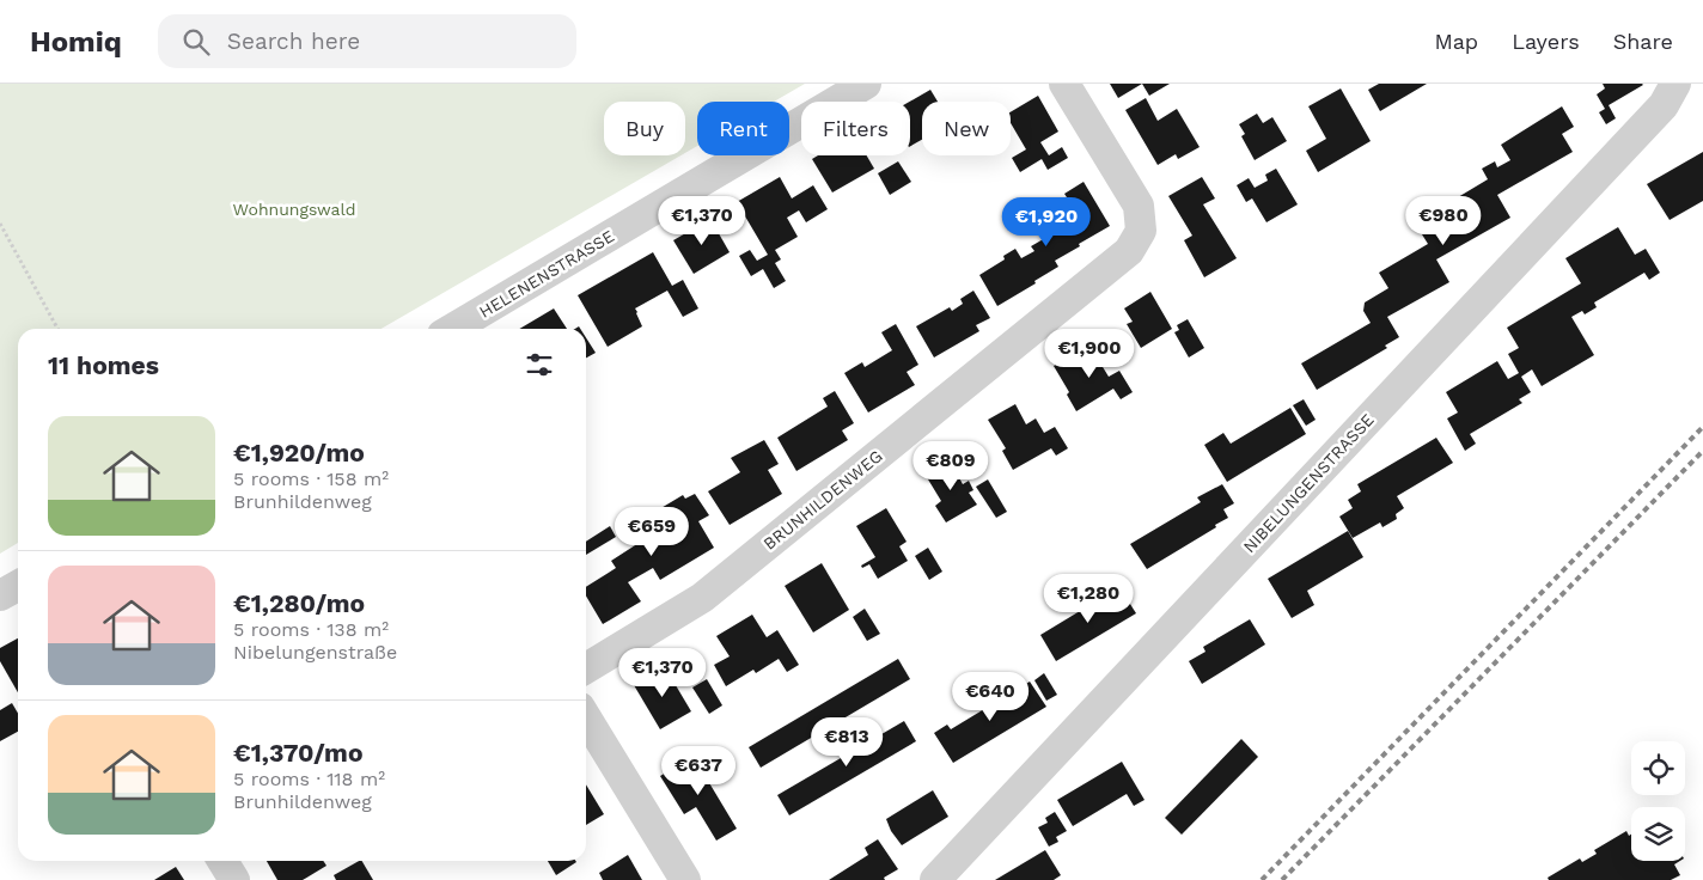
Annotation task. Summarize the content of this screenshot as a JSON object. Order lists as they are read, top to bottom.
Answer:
{
  "streets": {
    "street": ["HELENENSTRASSE", "NIBELUNGENSTRASSE", "BRUNHILDENWEG"]
  },
  "parks": ["Wohnungswald"],
  "page": {
    "header": "Homiq",
    "search": "Search here",
    "nav": ["Map", "Layers", "Share"],
    "chip": [
      "Buy",
      "Rent",
      "Filters",
      "New"
    ],
    "price": [
      "€1,370",
      "€980",
      "€1,920",
      "€1,900",
      "€809",
      "€659",
      "€1,280",
      "€1,370",
      "€640",
      "€813",
      "€637"
    ],
    "heading": "11 homes",
    "list": [
      {
        "name": "€1,920/mo",
        "note": "5 rooms · 158 m² · Brunhildenweg"
      },
      {
        "name": "€1,280/mo",
        "note": "5 rooms · 138 m² · Nibelungenstraße"
      },
      {
        "name": "€1,370/mo",
        "note": "5 rooms · 118 m² · Brunhildenweg"
      }
    ]
  }
}
